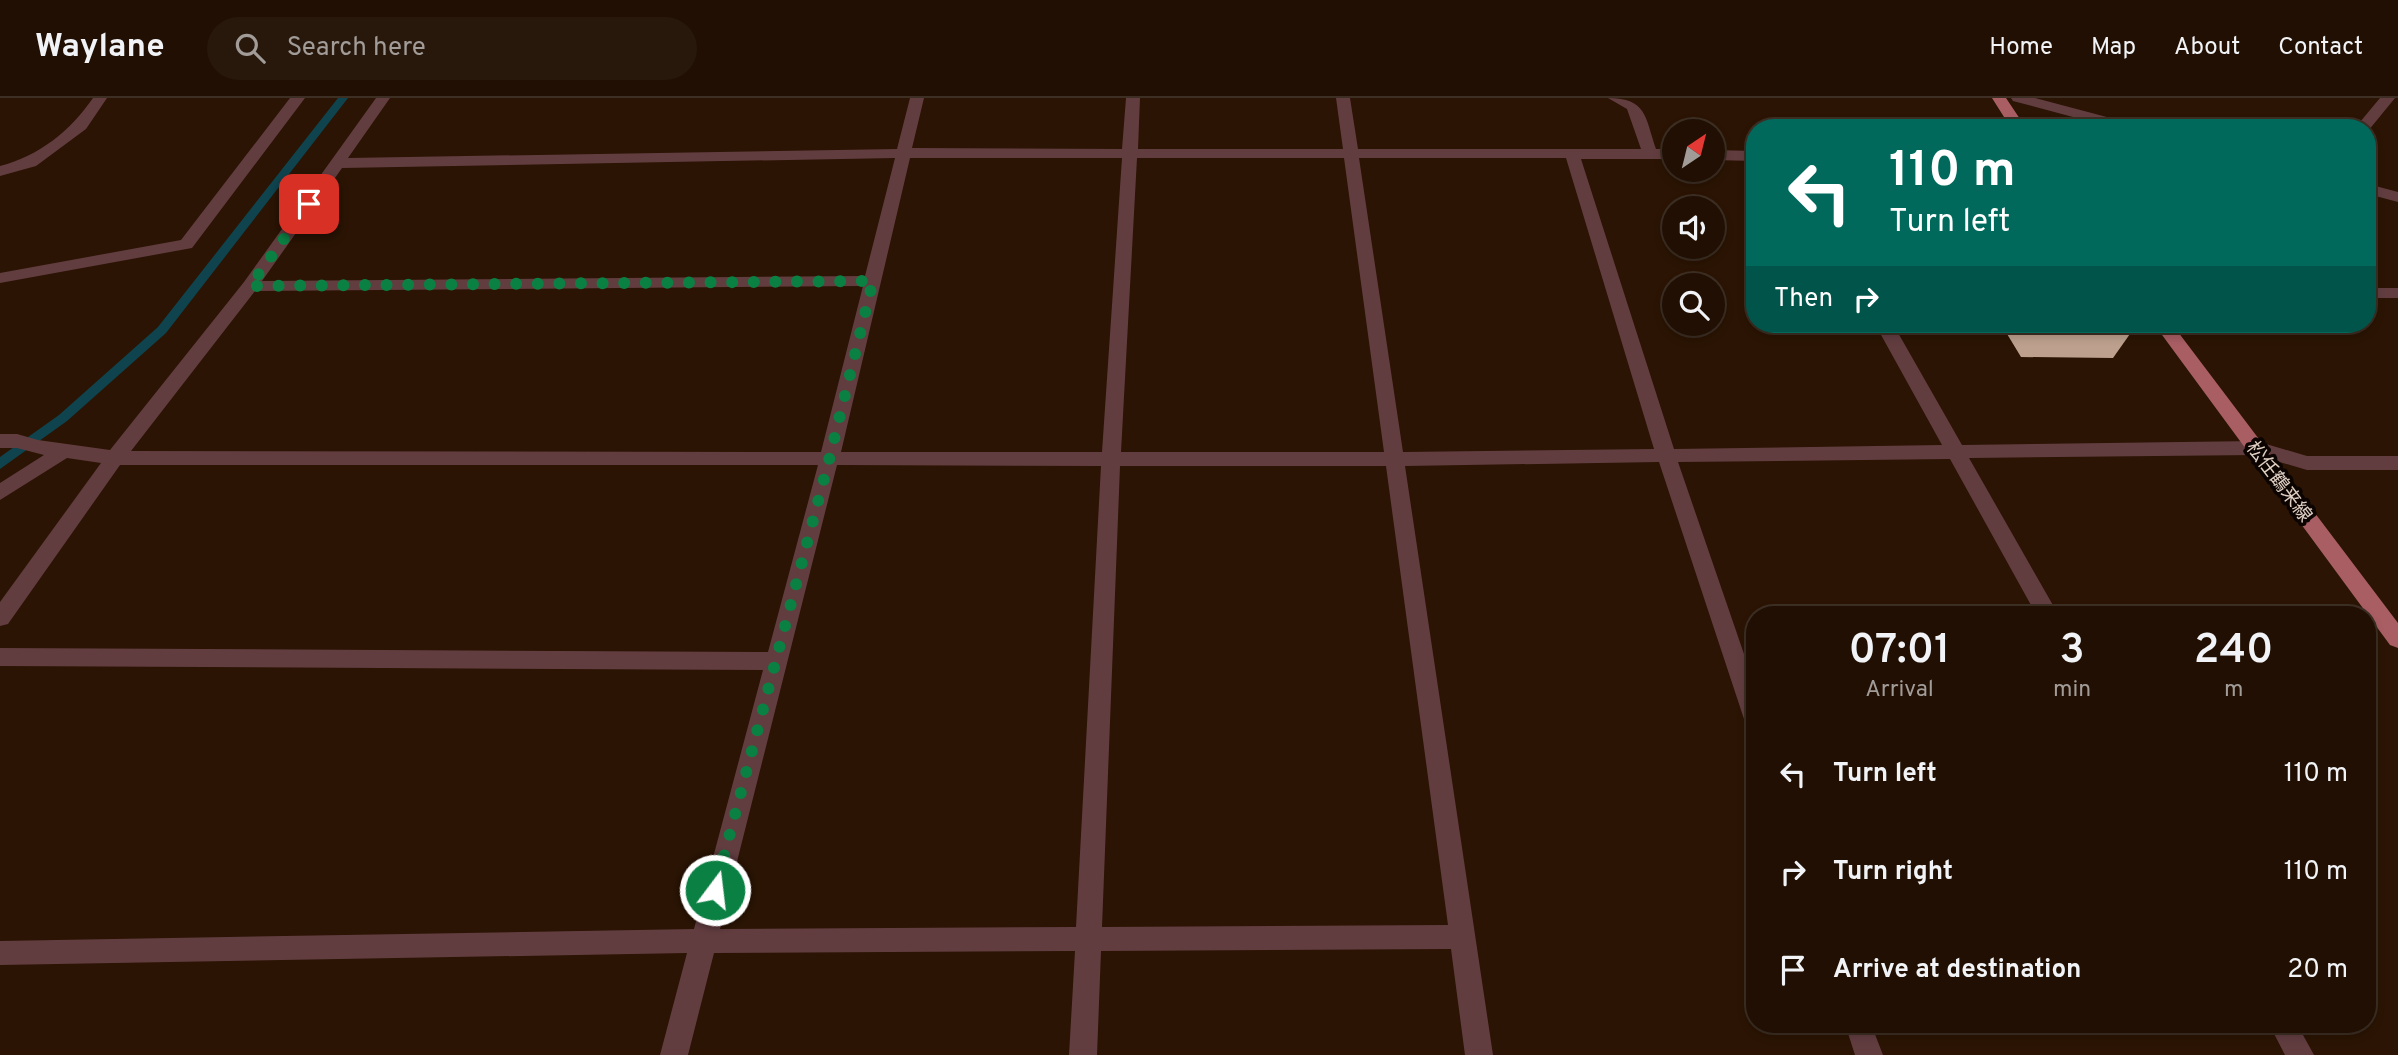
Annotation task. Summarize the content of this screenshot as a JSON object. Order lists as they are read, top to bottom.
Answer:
{
  "streets": {
    "main road": ["松任鶴来線"]
  },
  "north": "top right",
  "page": {
    "header": "Waylane",
    "search": "Search here",
    "nav": [
      "Home",
      "Map",
      "About",
      "Contact"
    ],
    "turn": ["110 m", "Turn left"],
    "then": "Then",
    "eta": [
      "07:01",
      "Arrival",
      "3",
      "min",
      "240",
      "m"
    ],
    "list": [
      {
        "name": "Turn left",
        "value": "110 m"
      },
      {
        "name": "Turn right",
        "value": "110 m"
      },
      {
        "name": "Arrive at destination",
        "value": "20 m"
      }
    ]
  }
}
